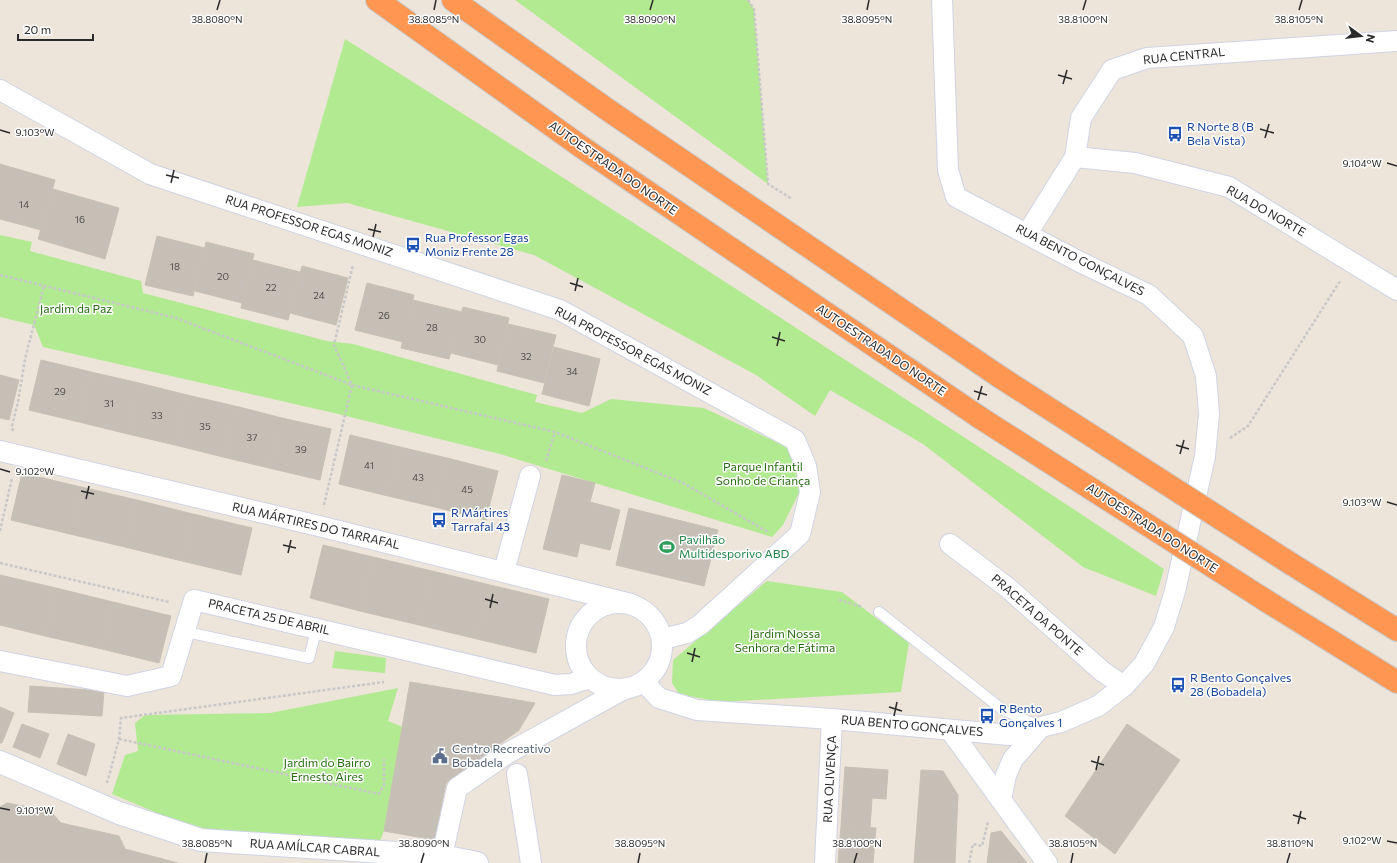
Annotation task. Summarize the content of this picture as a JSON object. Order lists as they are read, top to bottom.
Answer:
{
  "streets": {
    "highway": ["AUTOESTRADA DO NORTE"],
    "street": [
      "RUA CENTRAL",
      "RUA DO NORTE",
      "RUA PROFESSOR EGAS MONIZ",
      "RUA BENTO GONÇALVES",
      "RUA MÁRTIRES DO TARRAFAL",
      "PRACETA DA PONTE",
      "PRACETA 25 DE ABRIL",
      "RUA OLIVENÇA",
      "RUA AMÍLCAR CABRAL"
    ]
  },
  "crossings": [
    ["RUA CENTRAL", "RUA DO NORTE"],
    ["RUA CENTRAL", "RUA BENTO GONÇALVES"],
    ["RUA PROFESSOR EGAS MONIZ", "RUA BENTO GONÇALVES"],
    ["RUA PROFESSOR EGAS MONIZ", "RUA MÁRTIRES DO TARRAFAL"],
    ["RUA PROFESSOR EGAS MONIZ", "PRACETA 25 DE ABRIL"],
    ["RUA BENTO GONÇALVES", "RUA MÁRTIRES DO TARRAFAL"],
    ["RUA BENTO GONÇALVES", "PRACETA DA PONTE"],
    ["RUA BENTO GONÇALVES", "PRACETA 25 DE ABRIL"],
    ["RUA BENTO GONÇALVES", "RUA OLIVENÇA"],
    ["RUA MÁRTIRES DO TARRAFAL", "PRACETA 25 DE ABRIL"]
  ],
  "parks": [
    "Jardim da Paz",
    "Parque Infantil Sonho de Criança",
    "Jardim Nossa Senhora de Fátima",
    "Jardim do Bairro Ernesto Aires"
  ],
  "places": {
    "bus stop": [
      "R Norte 8 (B Bela Vista)",
      "Rua Professor Egas Moniz Frente 28",
      "R Mártires Tarrafal 43",
      "R Bento Gonçalves 28 (Bobadela)",
      "R Bento Gonçalves 1"
    ],
    "sports": ["Pavilhão Multidesporivo ABD"],
    "public building": ["Centro Recreativo Bobadela"]
  },
  "house_numbers": [
    "14",
    "16",
    "18",
    "20",
    "22",
    "24",
    "26",
    "28",
    "30",
    "32",
    "34",
    "29",
    "31",
    "33",
    "35",
    "37",
    "39",
    "41",
    "43",
    "45"
  ],
  "scale_bar": "20 m",
  "north": "right",
  "coordinates": [
    "38.8080°N",
    "38.8085°N",
    "38.8090°N",
    "38.8095°N",
    "38.8100°N",
    "38.8105°N",
    "9.103°W",
    "9.104°W",
    "9.102°W",
    "9.101°W",
    "38.8110°N"
  ]
}
